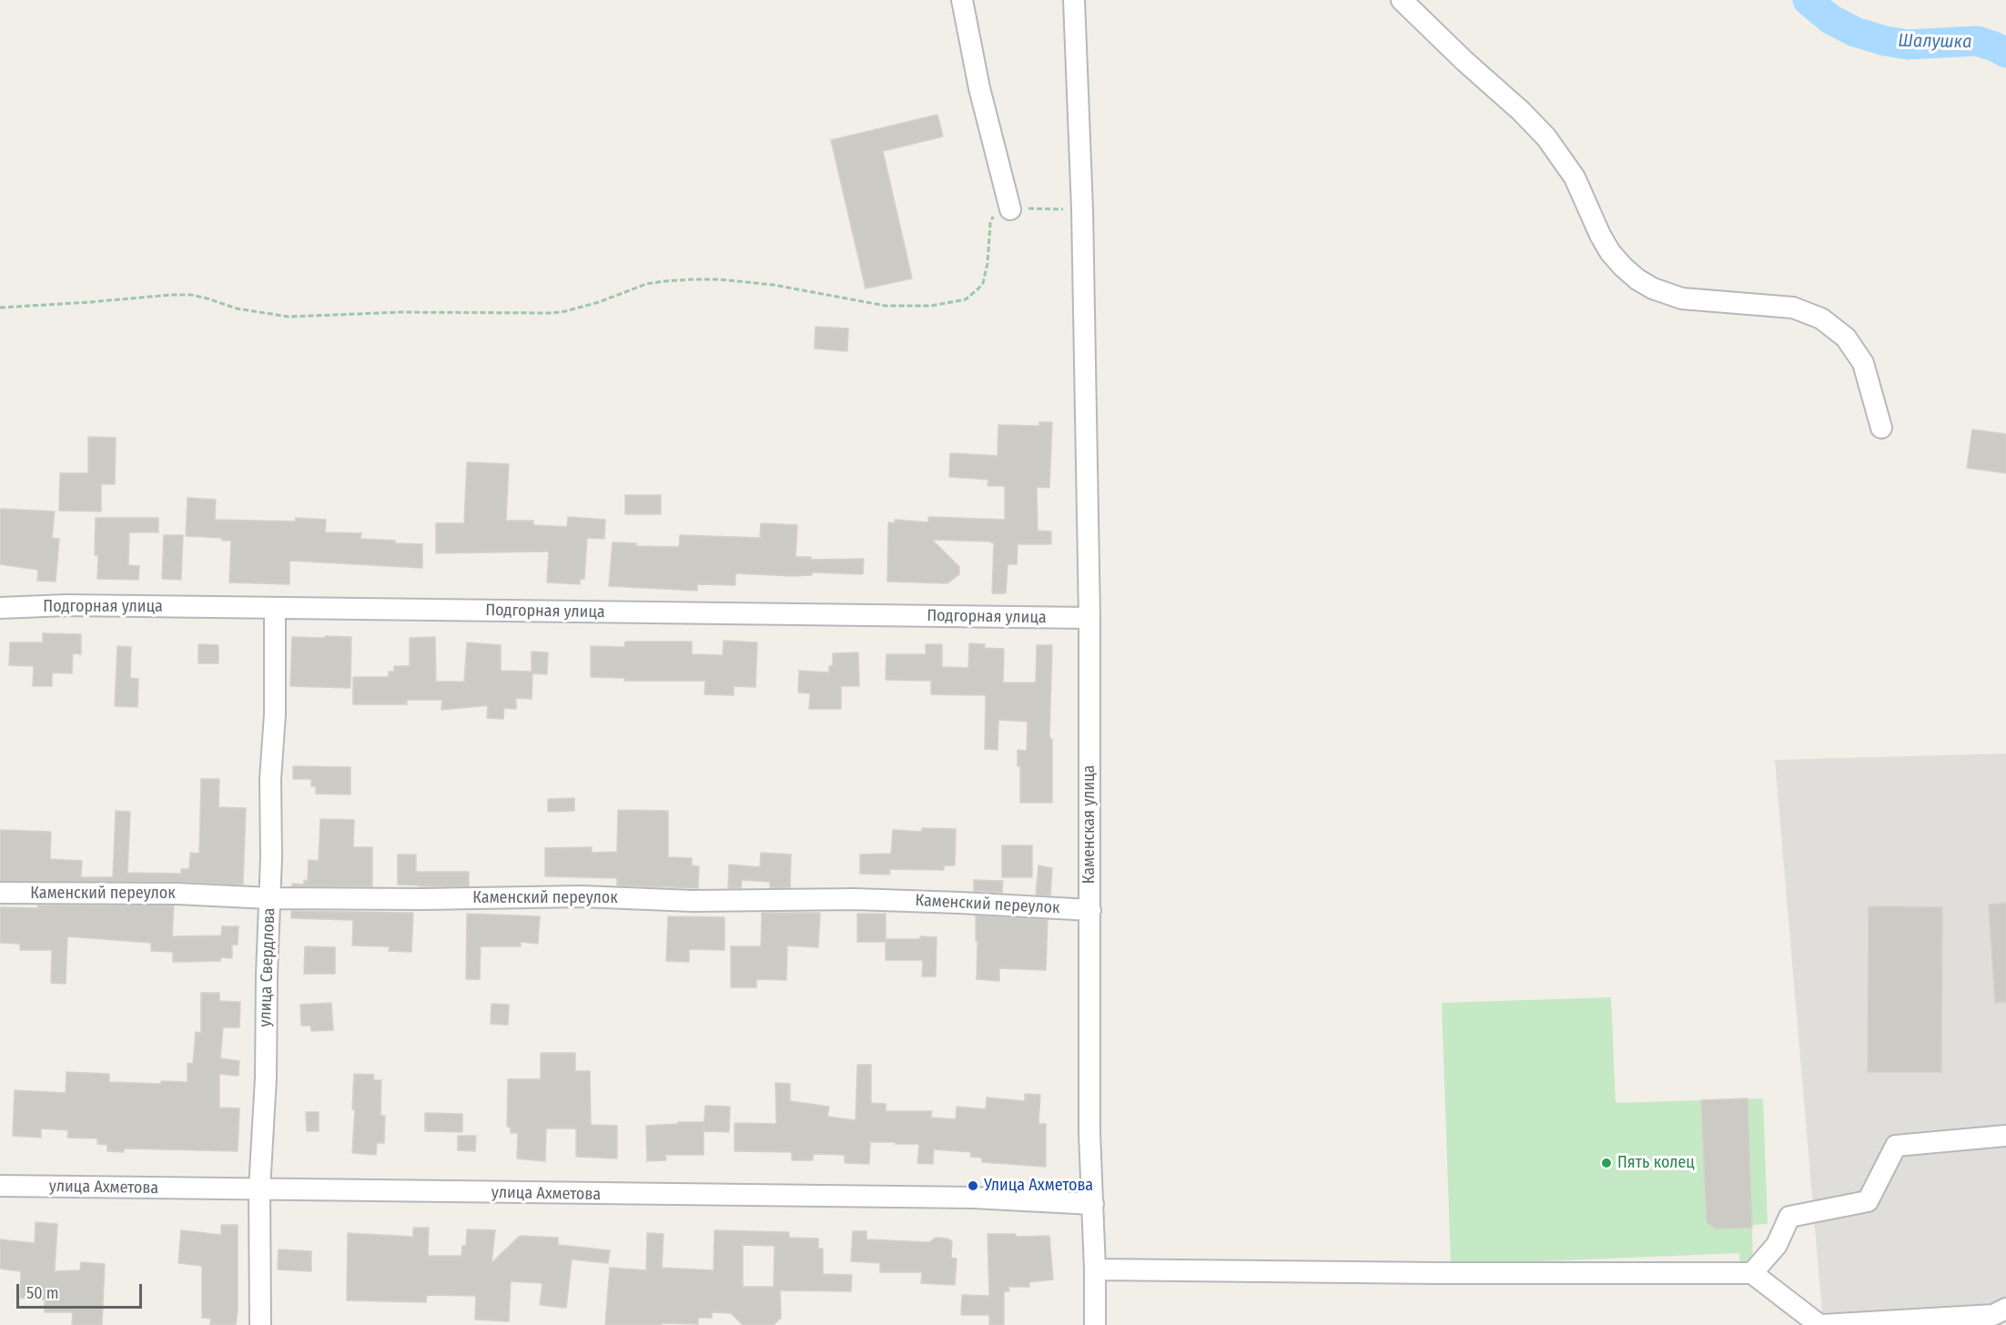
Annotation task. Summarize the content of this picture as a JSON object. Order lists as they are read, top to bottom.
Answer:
{
  "streets": {
    "street": [
      "Подгорная улица",
      "Каменская улица",
      "Каменский переулок",
      "улица Свердлова",
      "улица Ахметова"
    ]
  },
  "crossings": [
    ["Подгорная улица", "Каменская улица"],
    ["Подгорная улица", "улица Свердлова"],
    ["Каменская улица", "Каменский переулок"],
    ["Каменская улица", "улица Ахметова"],
    ["Каменский переулок", "улица Свердлова"],
    ["улица Свердлова", "улица Ахметова"]
  ],
  "water": ["Шалушка"],
  "places": ["Пять колец", "Улица Ахметова"],
  "scale_bar": "50 m"
}
